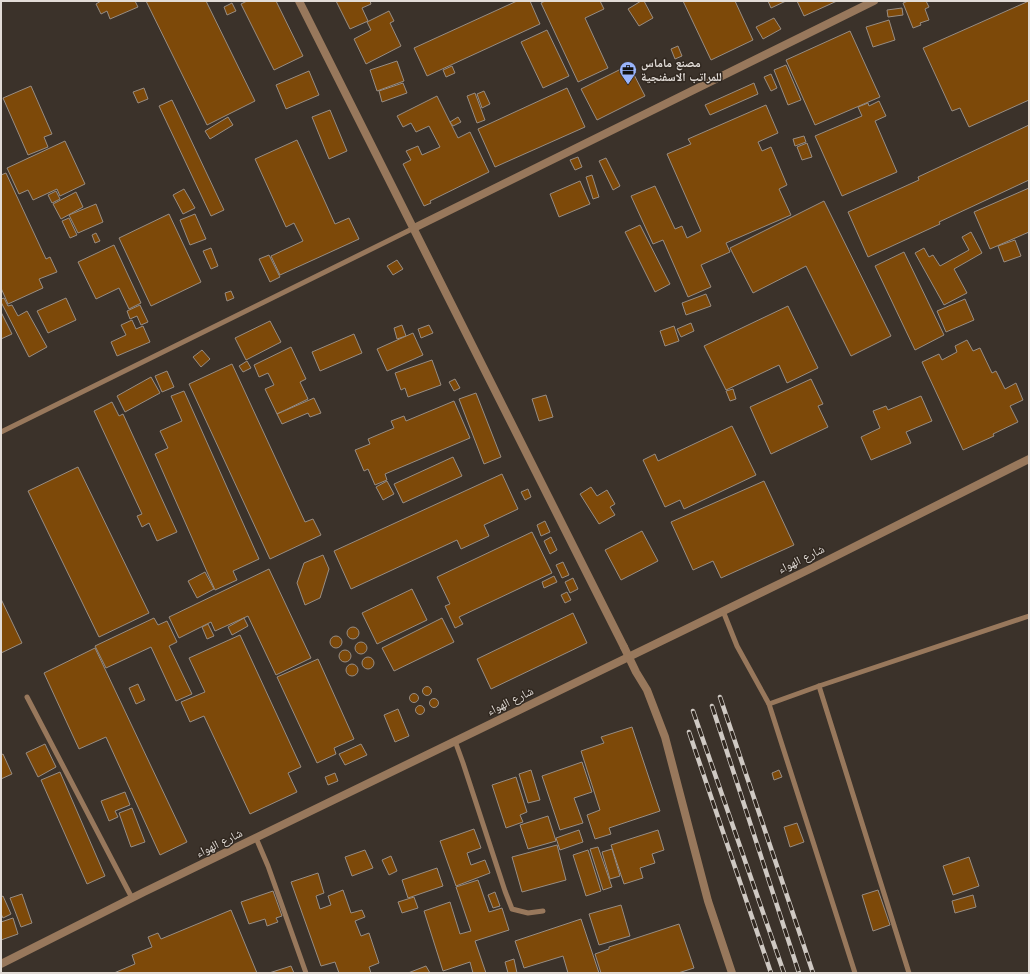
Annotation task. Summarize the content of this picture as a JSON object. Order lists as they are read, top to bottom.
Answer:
{
  "streets": {
    "street": ["شارع الهواء"]
  },
  "places": {
    "office": ["مصنع ماماس للمراتب الاسفنجية"]
  }
}
